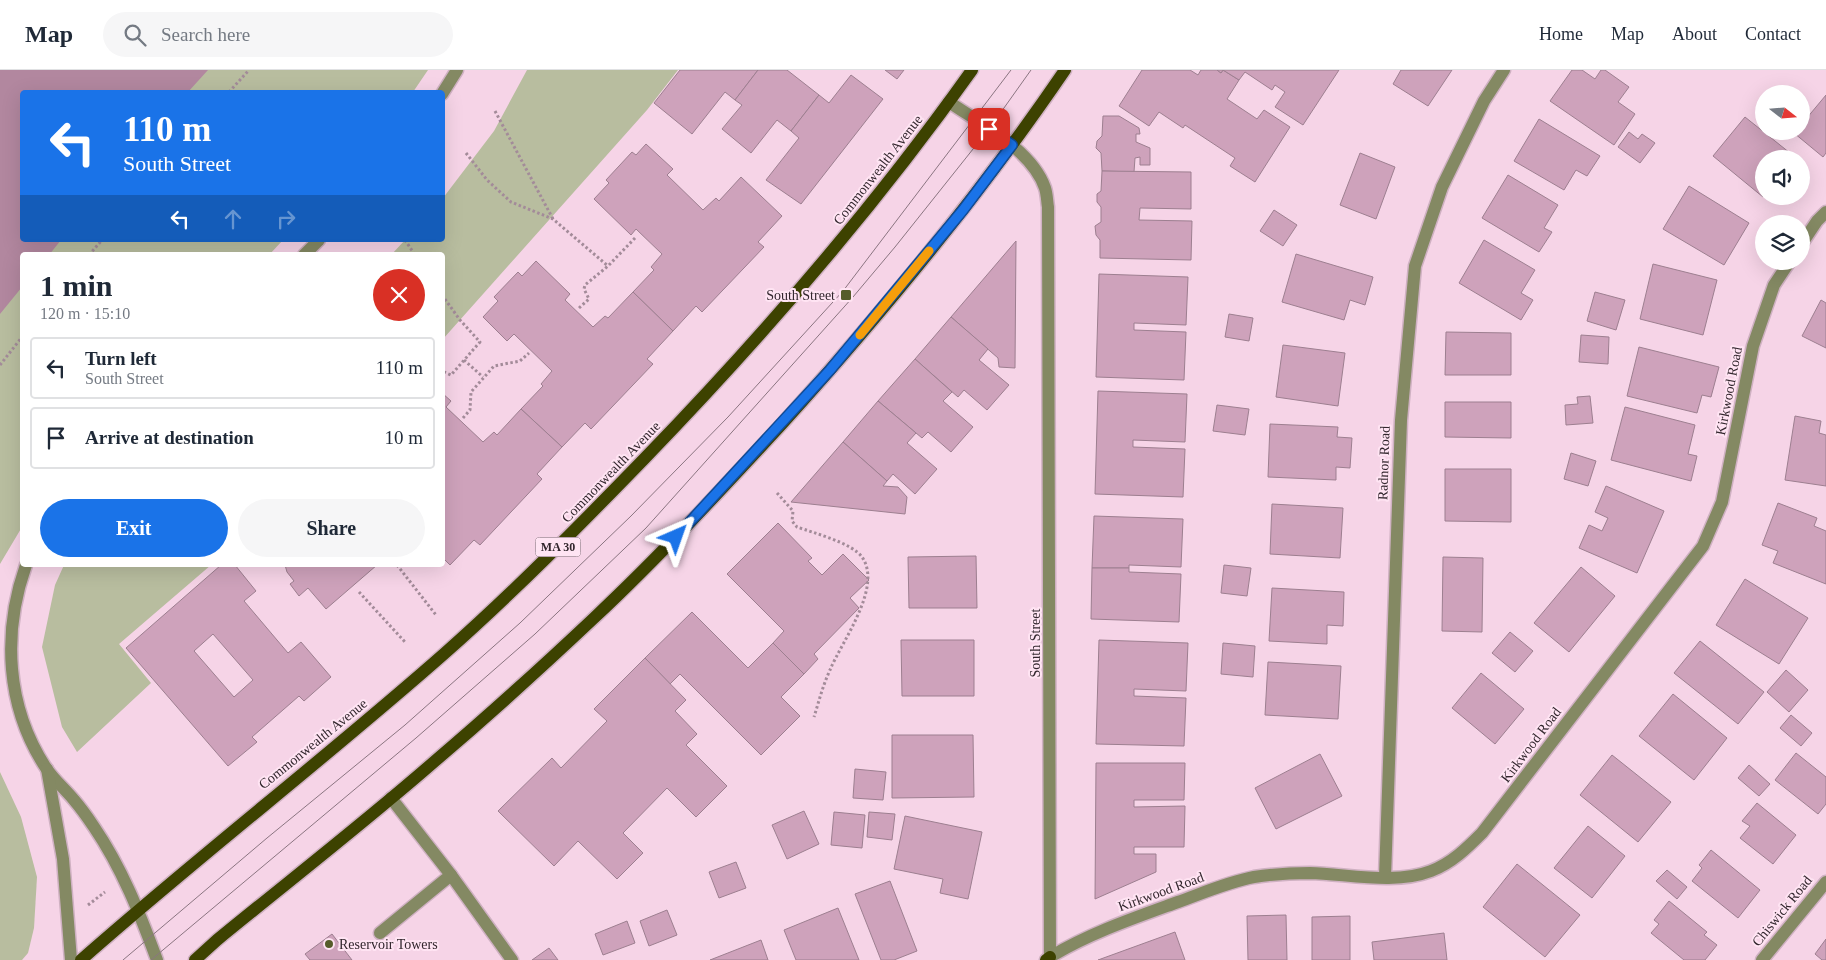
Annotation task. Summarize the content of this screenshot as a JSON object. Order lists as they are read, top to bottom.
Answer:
{
  "streets": {
    "main road": ["Commonwealth Avenue", "MA 30"],
    "street": [
      "Kirkwood Road",
      "Radnor Road",
      "South Street",
      "Chiswick Road"
    ]
  },
  "crossings": [
    ["Commonwealth Avenue", "South Street"],
    ["Kirkwood Road", "Radnor Road"],
    ["Kirkwood Road", "South Street"]
  ],
  "places": {
    "transit": ["South Street"],
    "other": ["Reservoir Towers"]
  },
  "north": "right",
  "page": {
    "header": "Map",
    "search": "Search here",
    "nav": [
      "Home",
      "Map",
      "About",
      "Contact"
    ],
    "turn": ["110 m", "South Street"],
    "heading": ["1 min", "120 m · 15:10"],
    "list": [
      {
        "name": "Turn left",
        "note": "South Street",
        "value": "110 m"
      },
      {
        "name": "Arrive at destination",
        "value": "10 m"
      }
    ],
    "buttons": ["Exit", "Share"]
  }
}
